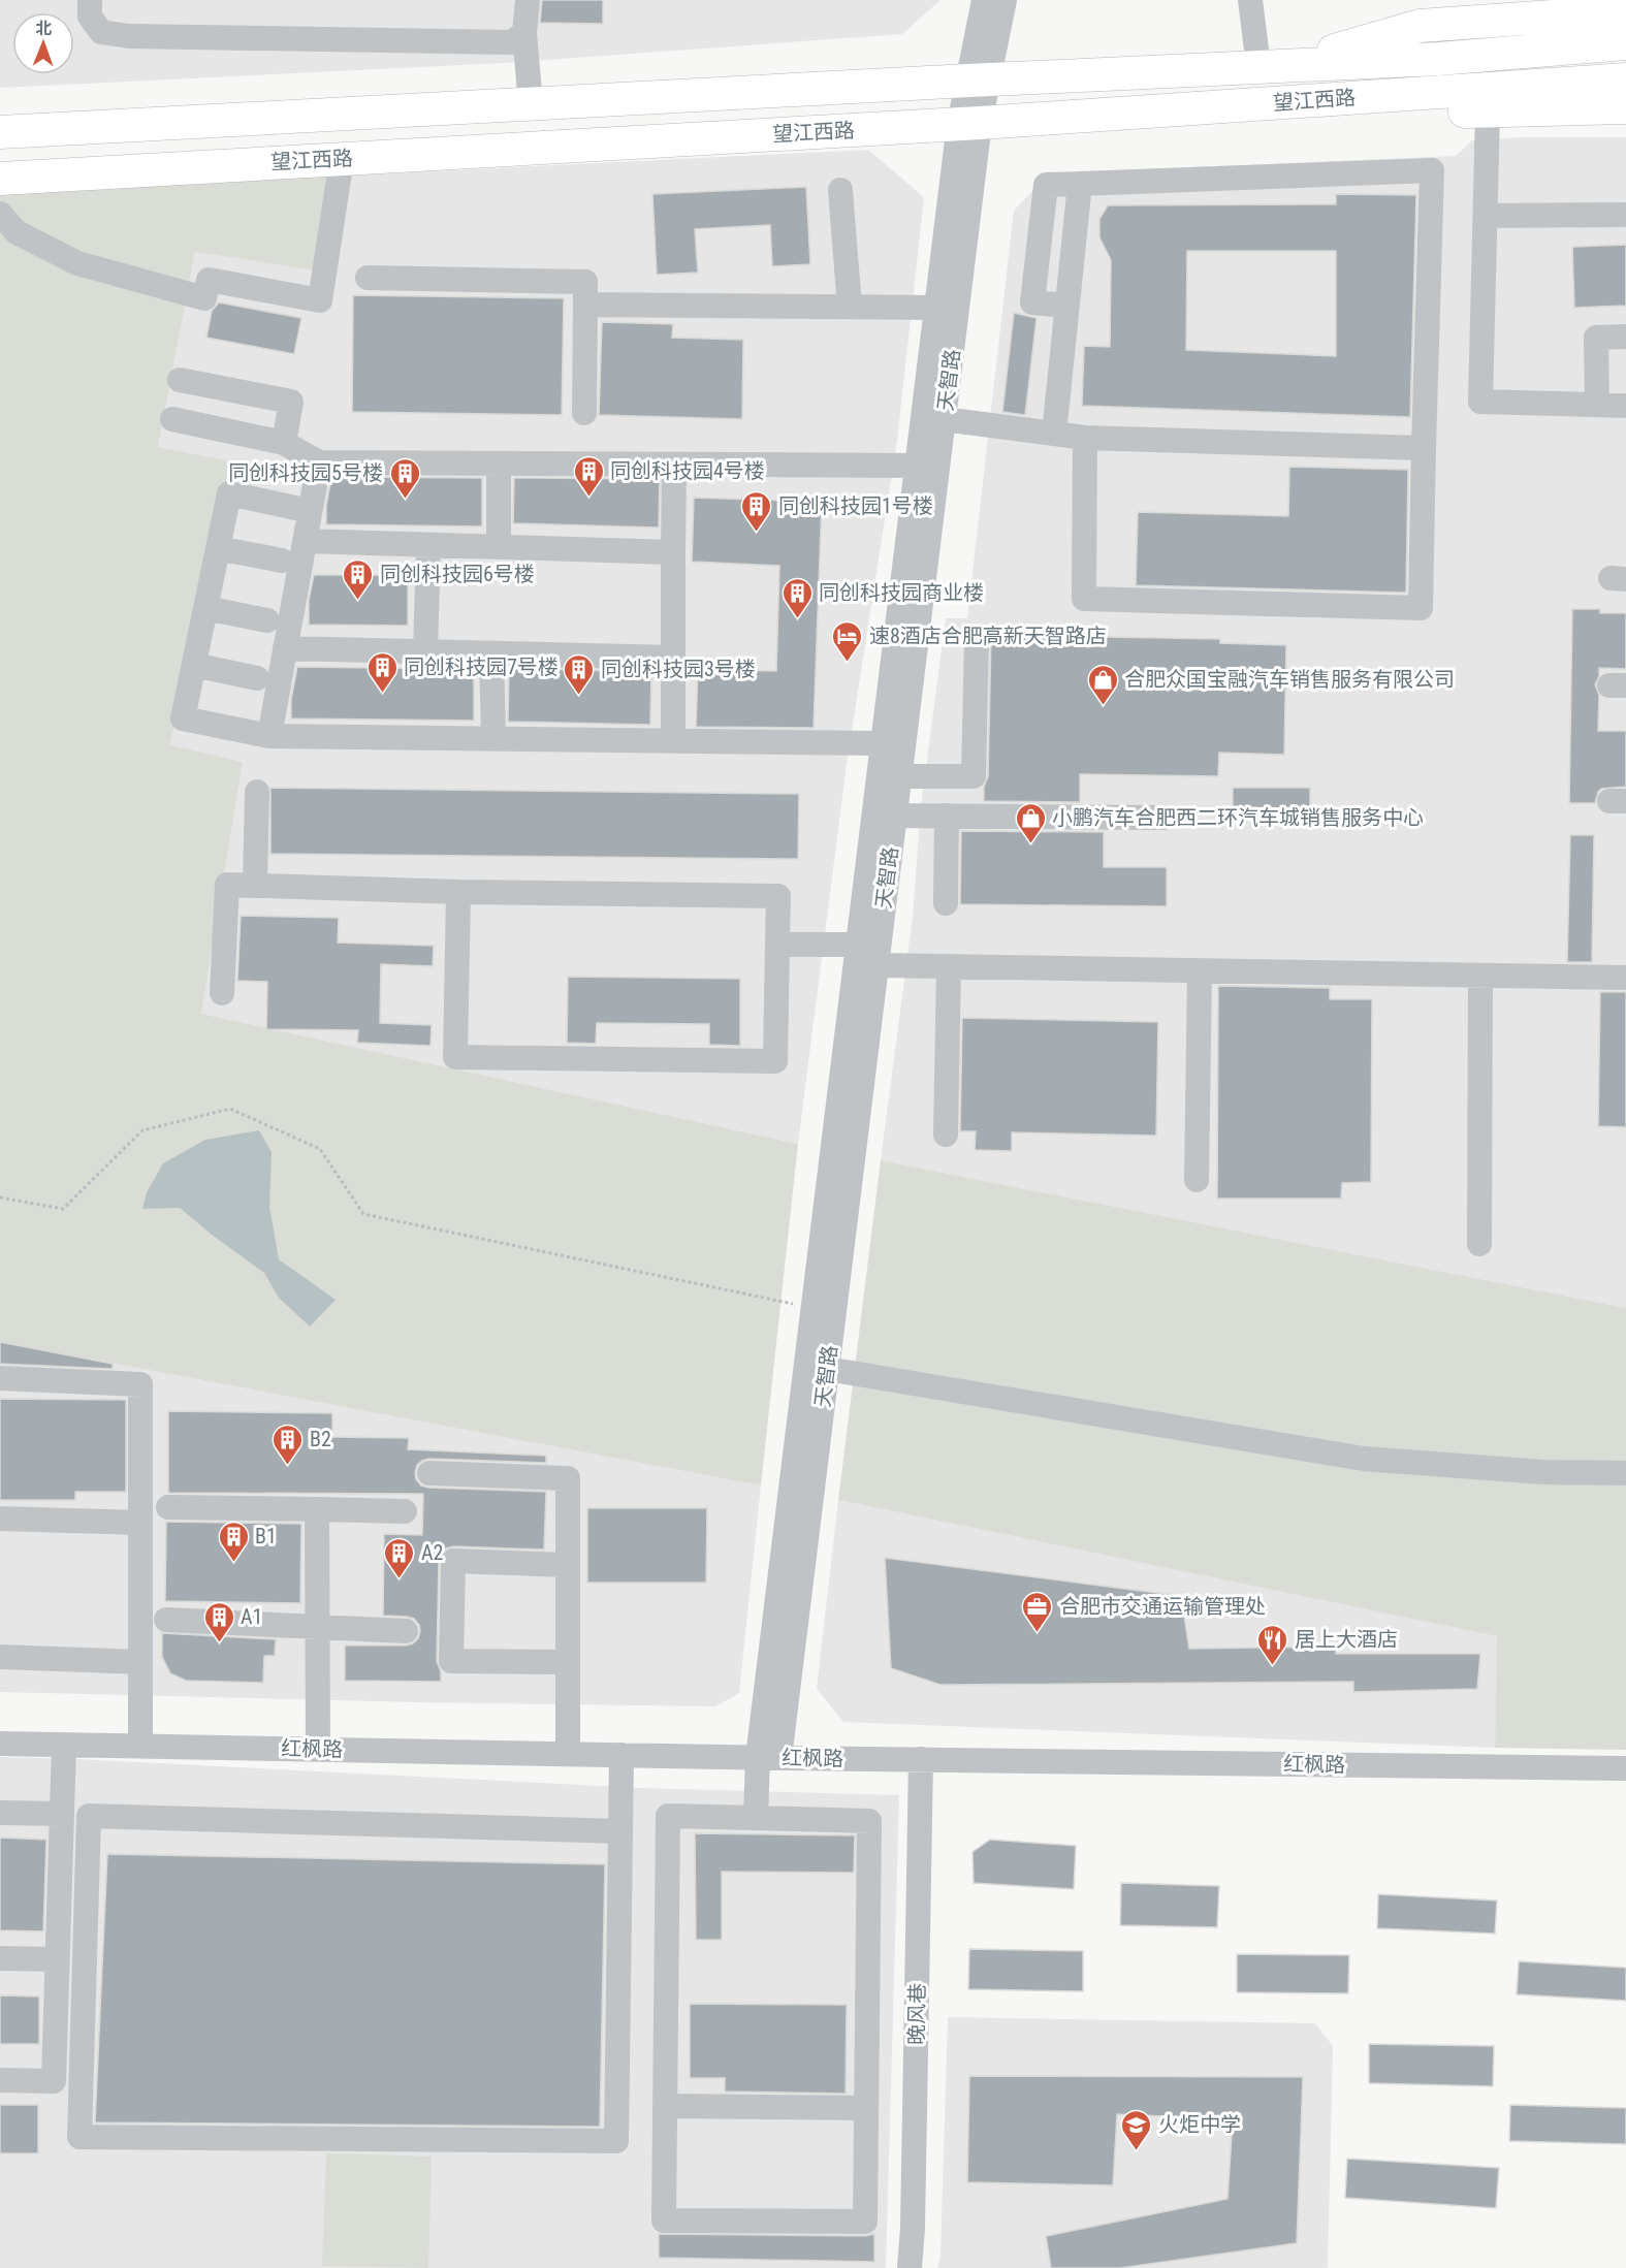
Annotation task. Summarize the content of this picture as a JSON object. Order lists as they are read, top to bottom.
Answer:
{
  "streets": {
    "main road": ["望江西路"],
    "street": ["天智路", "红枫路", "晚风巷"]
  },
  "crossings": [
    ["望江西路", "天智路"],
    ["天智路", "红枫路"],
    ["红枫路", "晚风巷"]
  ],
  "places": {
    "building": [
      "同创科技园4号楼",
      "同创科技园5号楼",
      "同创科技园1号楼",
      "同创科技园6号楼",
      "同创科技园商业楼",
      "同创科技园7号楼",
      "同创科技园3号楼",
      "B2",
      "B1",
      "A2",
      "A1"
    ],
    "hotel": ["速8酒店合肥高新天智路店"],
    "shop": ["合肥众国宝融汽车销售服务有限公司", "小鹏汽车合肥西二环汽车城销售服务中心"],
    "office": ["合肥市交通运输管理处"],
    "restaurant": ["居上大酒店"],
    "school or university": ["火炬中学"]
  },
  "north": "top"
}
